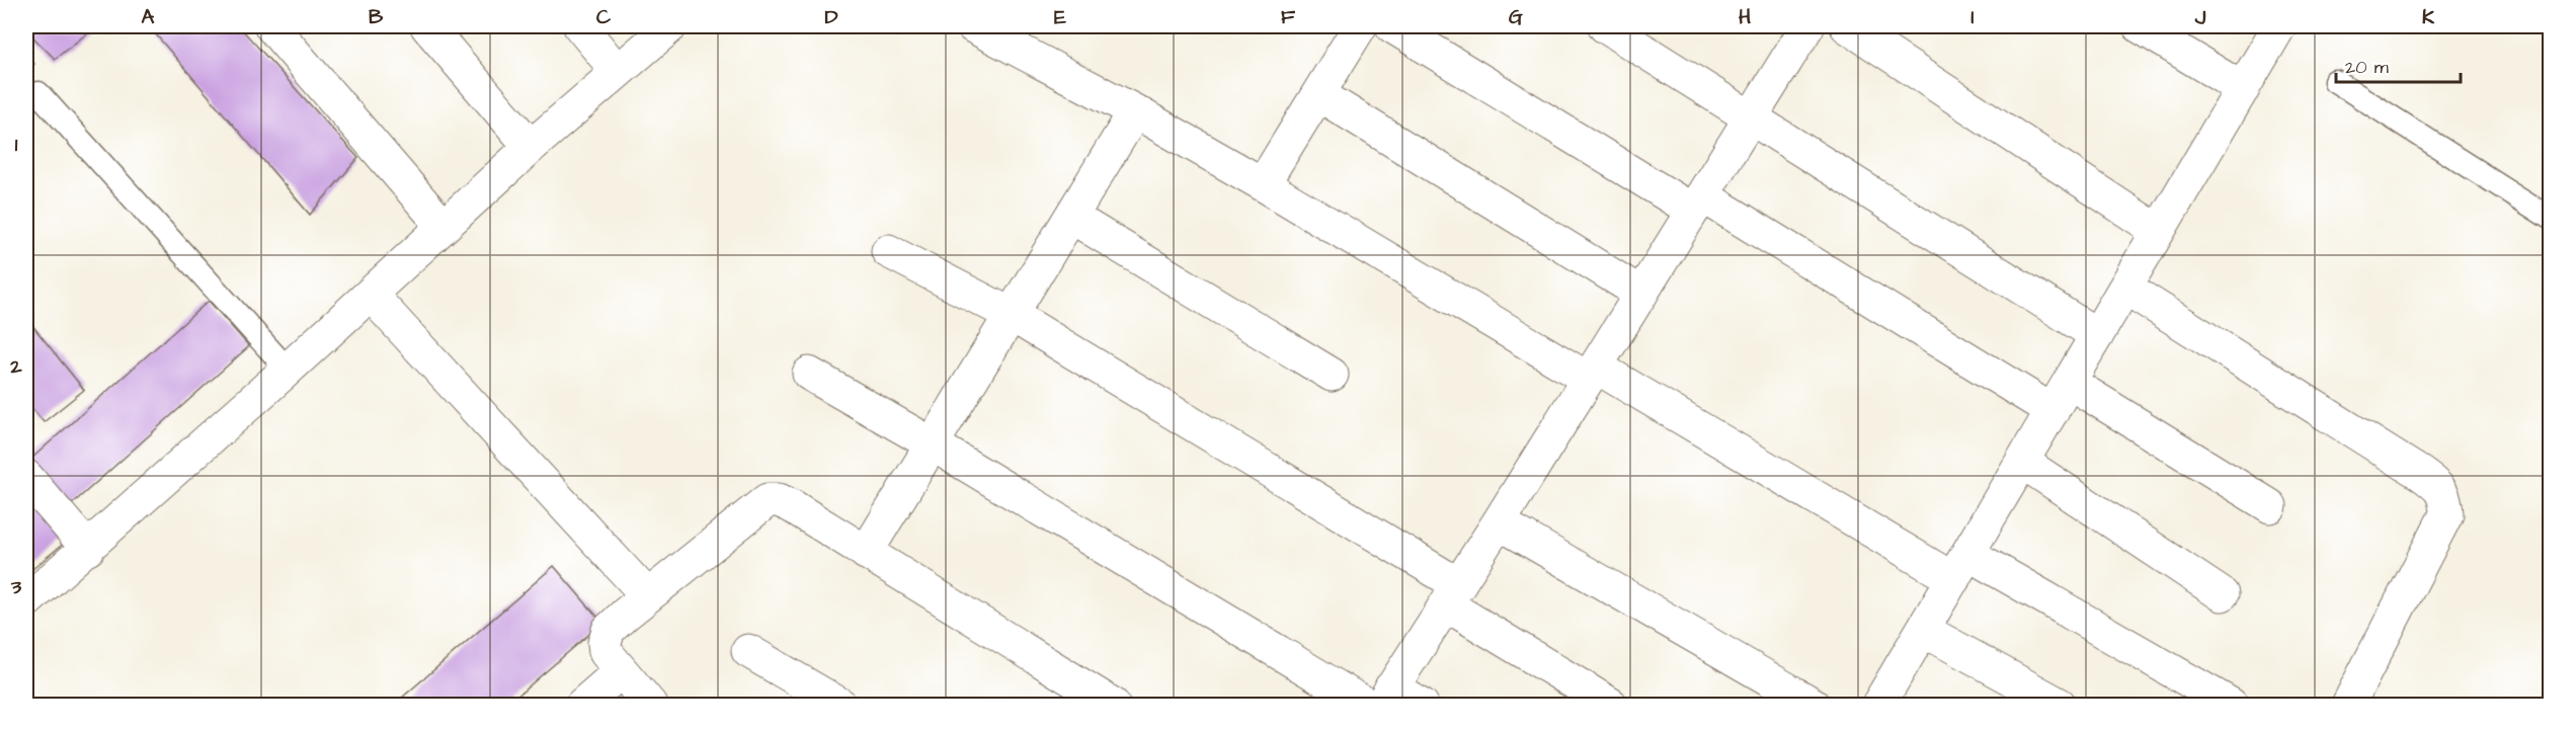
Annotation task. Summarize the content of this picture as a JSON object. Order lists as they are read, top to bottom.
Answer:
{
  "scale_bar": "20 m",
  "grid": {
    "columns": [
      "A",
      "B",
      "C",
      "D",
      "E",
      "F",
      "G",
      "H",
      "I",
      "J",
      "K"
    ],
    "rows": ["1", "2", "3"]
  }
}
